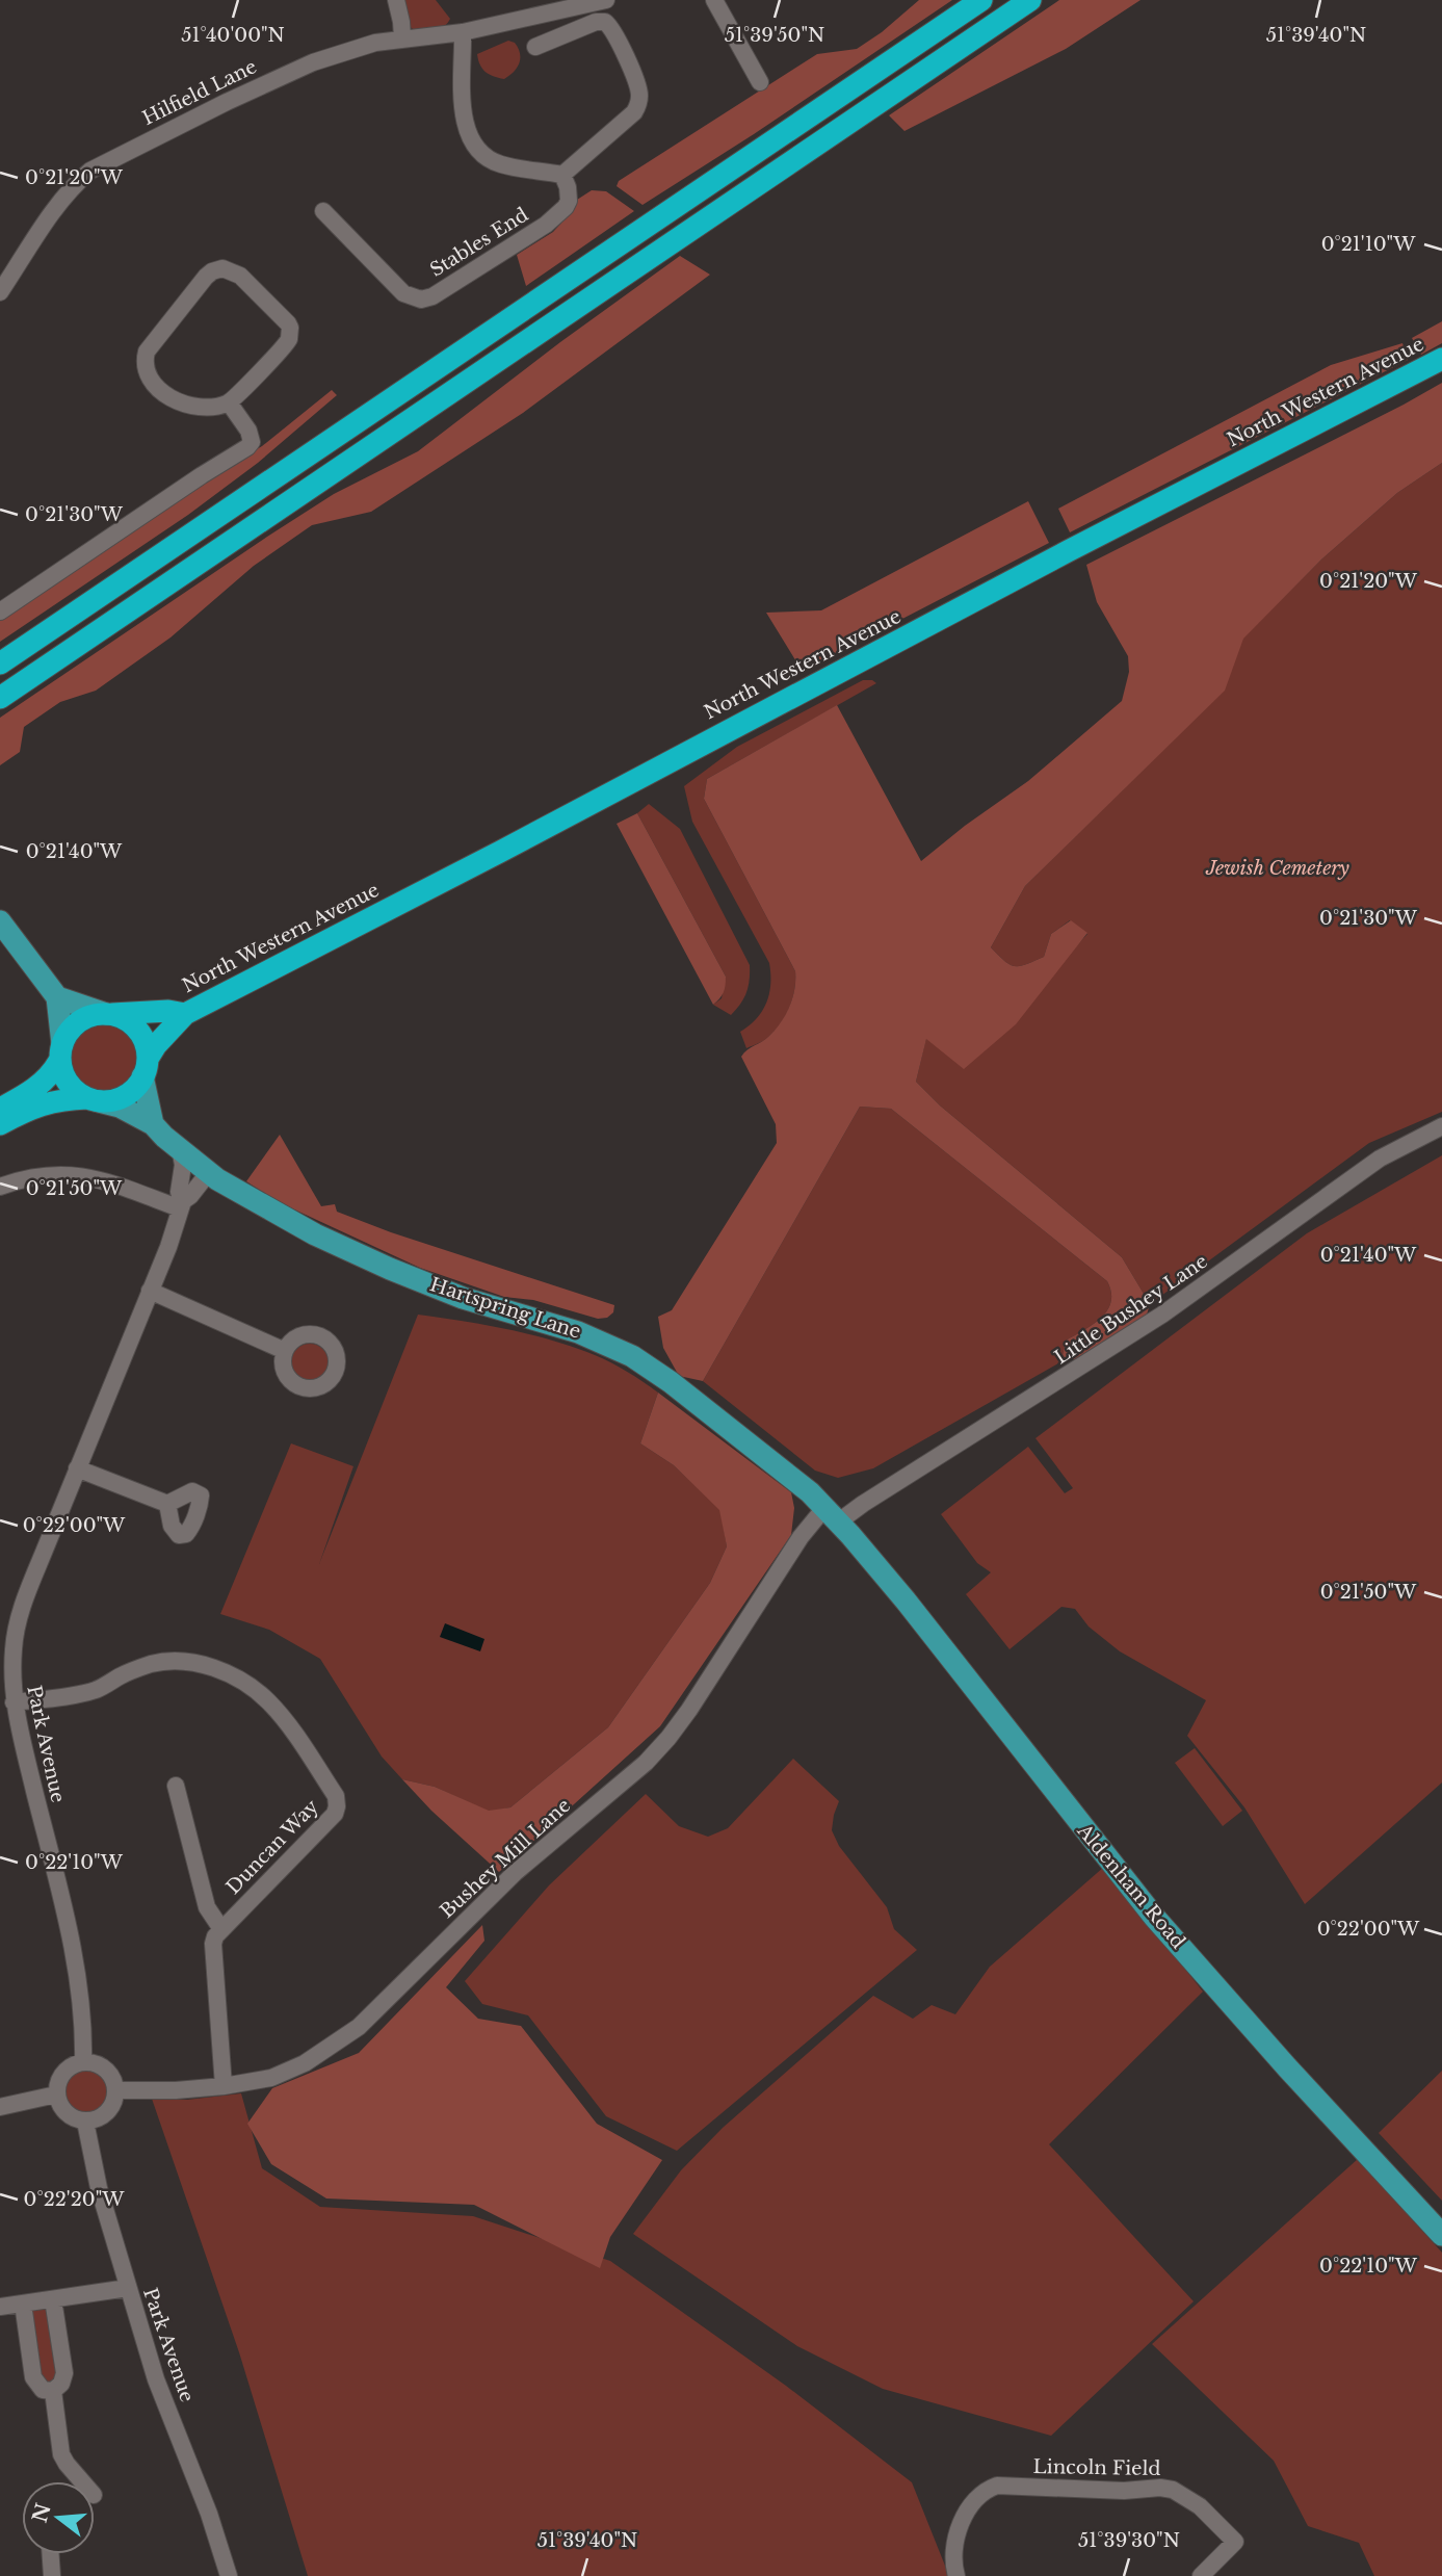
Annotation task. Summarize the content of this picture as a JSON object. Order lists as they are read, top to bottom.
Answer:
{
  "streets": {
    "highway": ["North Western Avenue"],
    "main road": ["Hartspring Lane", "Aldenham Road"],
    "street": [
      "Hilfield Lane",
      "Stables End",
      "Little Bushey Lane",
      "Park Avenue",
      "Duncan Way",
      "Bushey Mill Lane",
      "Lincoln Field"
    ]
  },
  "crossings": [
    ["North Western Avenue", "Hartspring Lane"],
    ["Hartspring Lane", "Little Bushey Lane"],
    ["Hartspring Lane", "Park Avenue"],
    ["Hartspring Lane", "Bushey Mill Lane"],
    ["Hartspring Lane", "Aldenham Road"],
    ["Little Bushey Lane", "Bushey Mill Lane"],
    ["Little Bushey Lane", "Aldenham Road"],
    ["Park Avenue", "Duncan Way"],
    ["Park Avenue", "Bushey Mill Lane"],
    ["Bushey Mill Lane", "Aldenham Road"]
  ],
  "parks": ["Jewish Cemetery"],
  "north": "left",
  "coordinates": [
    "51°40'00\"N",
    "51°39'50\"N",
    "51°39'40\"N",
    "0°21'20\"W",
    "0°21'10\"W",
    "0°21'30\"W",
    "0°21'40\"W",
    "0°21'50\"W",
    "0°22'00\"W",
    "0°22'10\"W",
    "0°22'20\"W",
    "51°39'30\"N"
  ]
}
